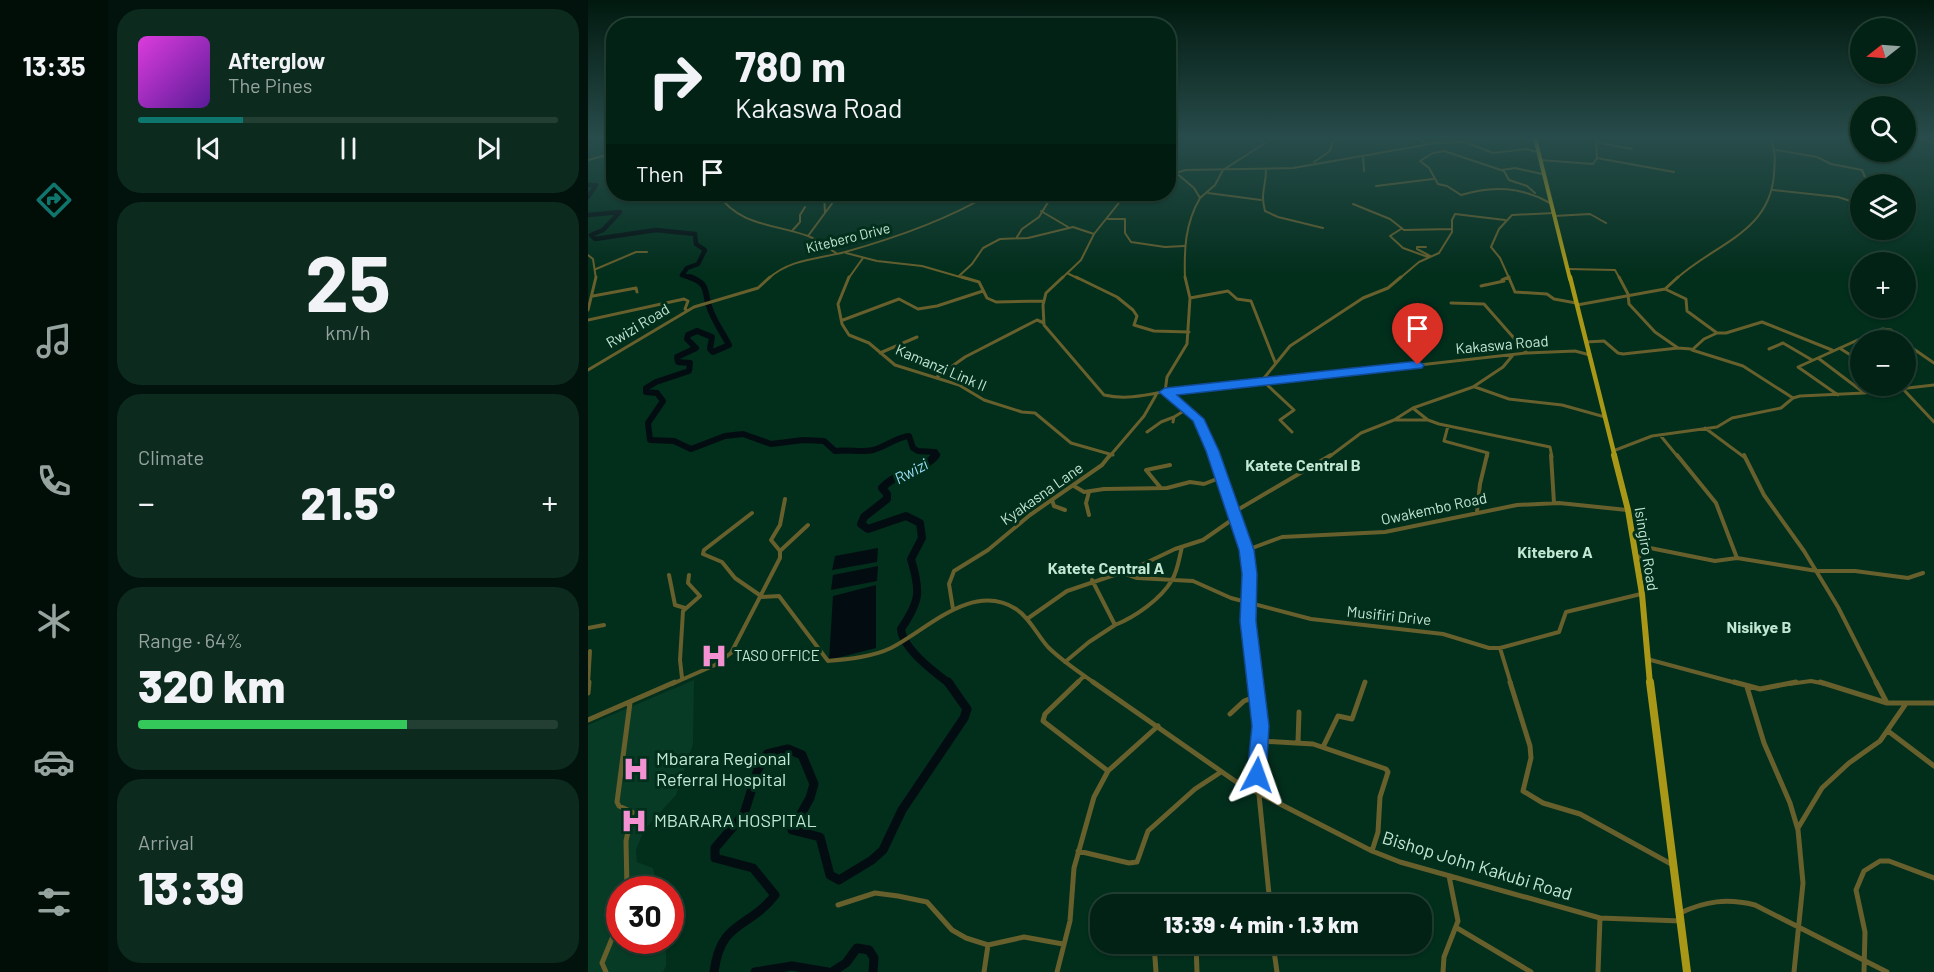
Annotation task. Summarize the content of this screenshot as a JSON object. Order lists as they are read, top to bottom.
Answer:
{
  "streets": {
    "main road": ["Isingiro Road"],
    "street": [
      "Kitebero Drive",
      "Rwizi Road",
      "Kakaswa Road",
      "Kamanzi Link II",
      "Kyakasna Lane",
      "Owakembo Road",
      "Musifiri Drive",
      "Bishop John Kakubi Road"
    ]
  },
  "crossings": [
    ["Kitebero Drive", "Rwizi Road"],
    ["Kakaswa Road", "Kyakasna Lane"],
    ["Kakaswa Road", "Isingiro Road"],
    ["Kamanzi Link II", "Kyakasna Lane"],
    ["Owakembo Road", "Isingiro Road"],
    ["Isingiro Road", "Musifiri Drive"],
    ["Isingiro Road", "Bishop John Kakubi Road"]
  ],
  "districts": [
    "Katete Central B",
    "Kitebero A",
    "Katete Central A",
    "Nisikye B"
  ],
  "water": ["Rwizi"],
  "places": {
    "hospital": ["TASO OFFICE", "Mbarara Regional Referral Hospital", "MBARARA HOSPITAL"]
  },
  "north": "left",
  "page": {
    "tabs": "13:35",
    "map_buttons": ["+", "−"],
    "turn": ["780 m", "Kakaswa Road"],
    "song": ["Afterglow", "The Pines"],
    "then": "Then",
    "tile": [
      ["25", "km/h"],
      "Climate",
      ["Range · 64%", "320 km"],
      ["Arrival", "13:39"]
    ],
    "heat": ["−", "21.5°", "+"],
    "limit": "30",
    "trip": "13:39 · 4 min · 1.3 km"
  }
}
